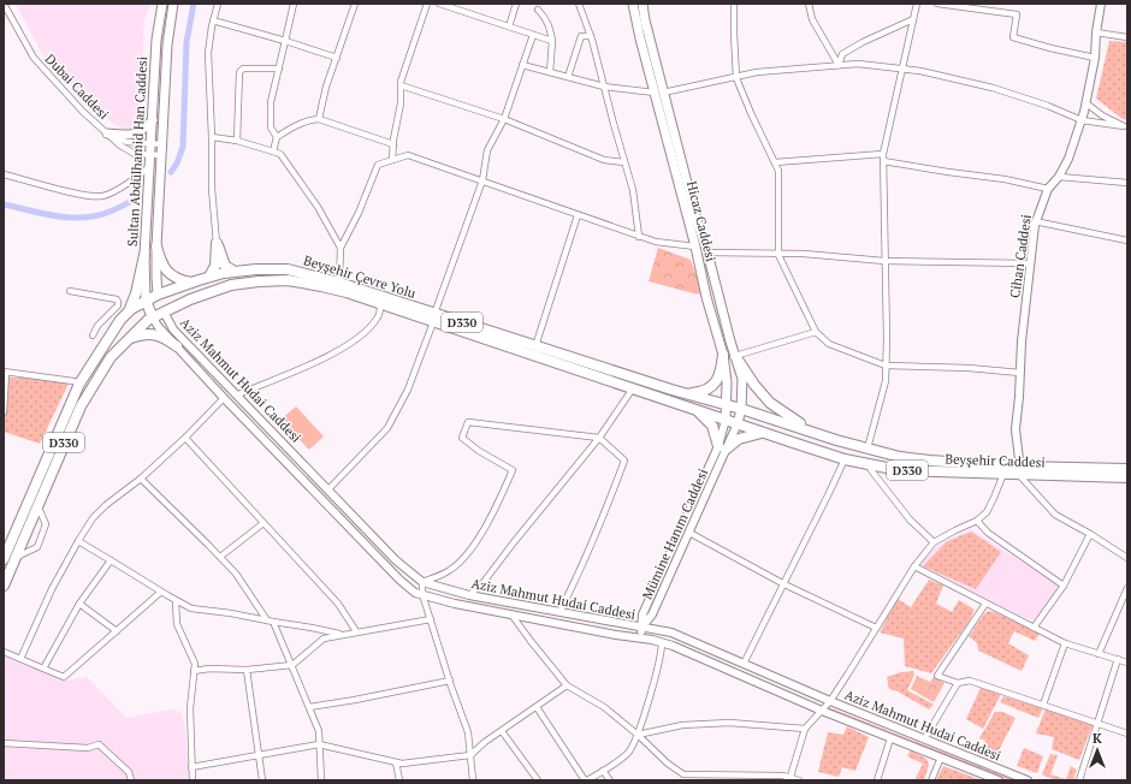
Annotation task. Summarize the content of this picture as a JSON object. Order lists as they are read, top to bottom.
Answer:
{
  "streets": {
    "highway": ["Beyşehir Çevre Yolu", "D330", "Beyşehir Caddesi"],
    "main road": ["Sultan Abdülhamid Han Caddesi", "Hicaz Caddesi"],
    "street": [
      "Dubai Caddesi",
      "Cihan Caddesi",
      "Aziz Mahmut Hudai Caddesi",
      "Mümine Hanım Caddesi"
    ]
  },
  "crossings": [
    ["Dubai Caddesi", "Sultan Abdülhamid Han Caddesi"],
    ["Sultan Abdülhamid Han Caddesi", "Beyşehir Çevre Yolu"],
    ["Hicaz Caddesi", "Beyşehir Çevre Yolu"],
    ["Hicaz Caddesi", "Beyşehir Caddesi"],
    ["Hicaz Caddesi", "Mümine Hanım Caddesi"],
    ["Cihan Caddesi", "Beyşehir Caddesi"],
    ["Beyşehir Çevre Yolu", "Aziz Mahmut Hudai Caddesi"],
    ["Beyşehir Çevre Yolu", "Beyşehir Caddesi"],
    ["Aziz Mahmut Hudai Caddesi", "Mümine Hanım Caddesi"],
    ["Beyşehir Caddesi", "Mümine Hanım Caddesi"]
  ],
  "north": "top"
}
